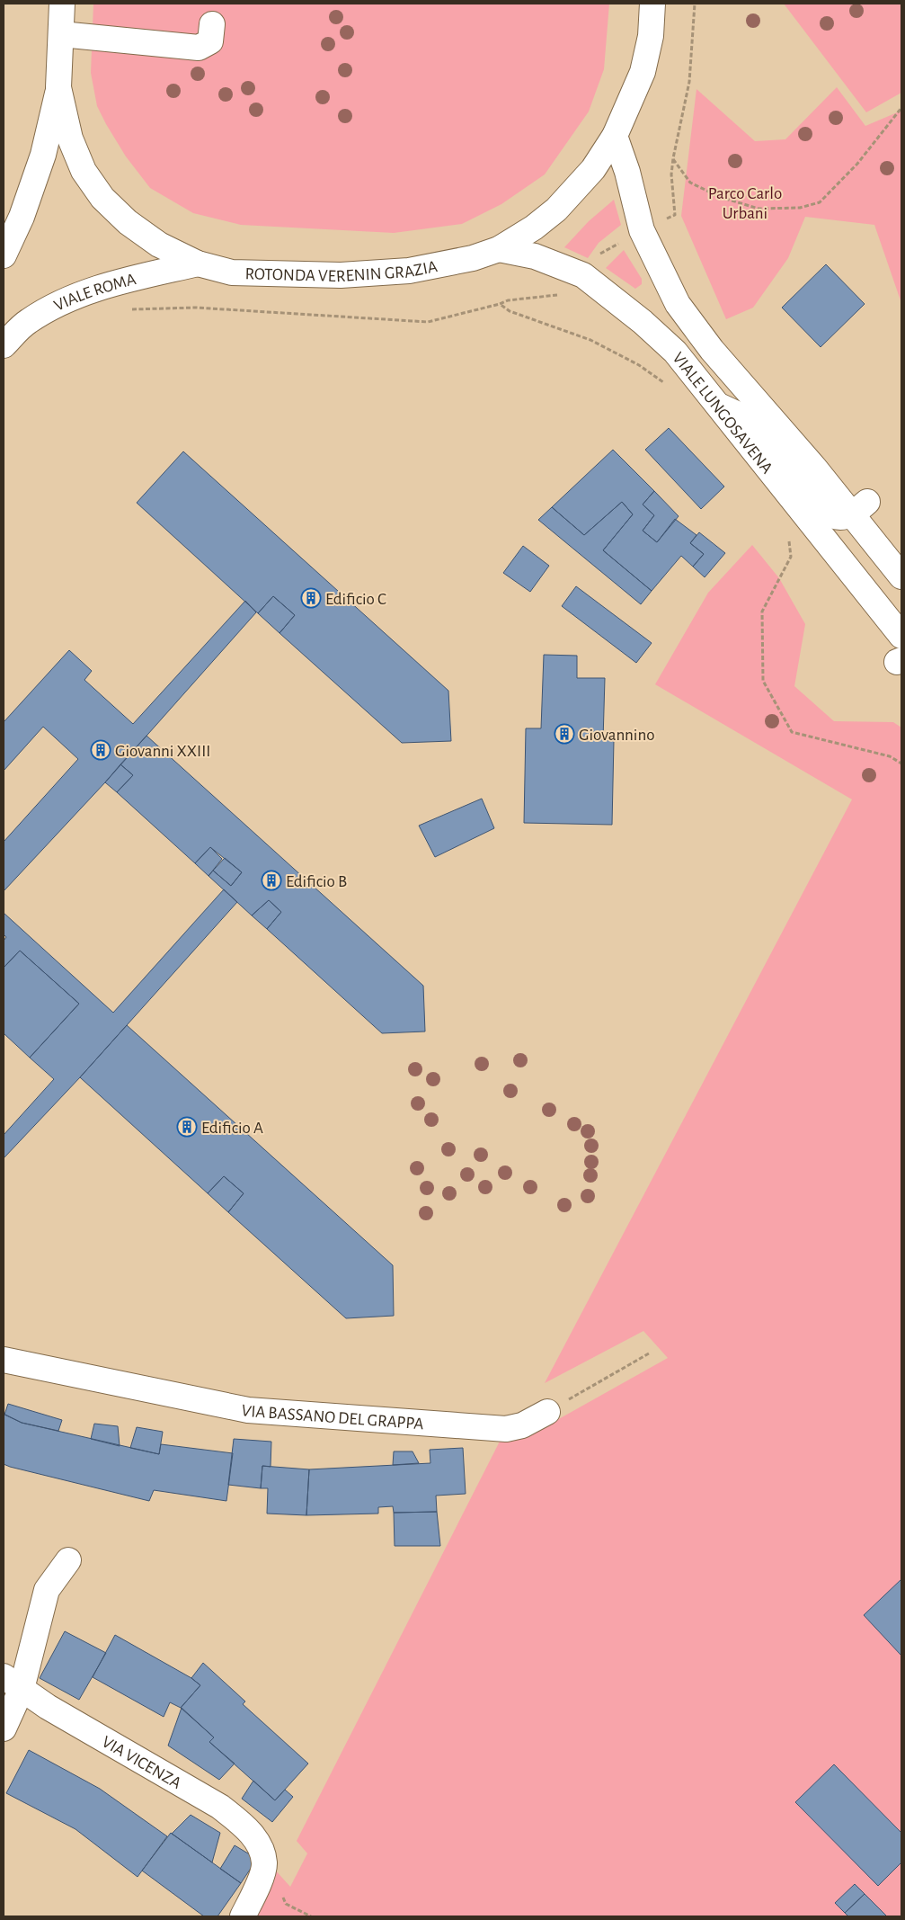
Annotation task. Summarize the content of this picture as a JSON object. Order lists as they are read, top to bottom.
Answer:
{
  "streets": {
    "main road": [
      "ROTONDA VERENIN GRAZIA",
      "VIALE ROMA",
      "VIALE LUNGOSAVENA",
      "VIA BASSANO DEL GRAPPA",
      "VIA VICENZA"
    ]
  },
  "crossings": [
    ["ROTONDA VERENIN GRAZIA", "VIALE ROMA"],
    ["ROTONDA VERENIN GRAZIA", "VIALE LUNGOSAVENA"]
  ],
  "parks": ["Parco Carlo Urbani"],
  "places": {
    "building": [
      "Edificio C",
      "Giovannino",
      "Giovanni XXIII",
      "Edificio B",
      "Edificio A"
    ]
  }
}
